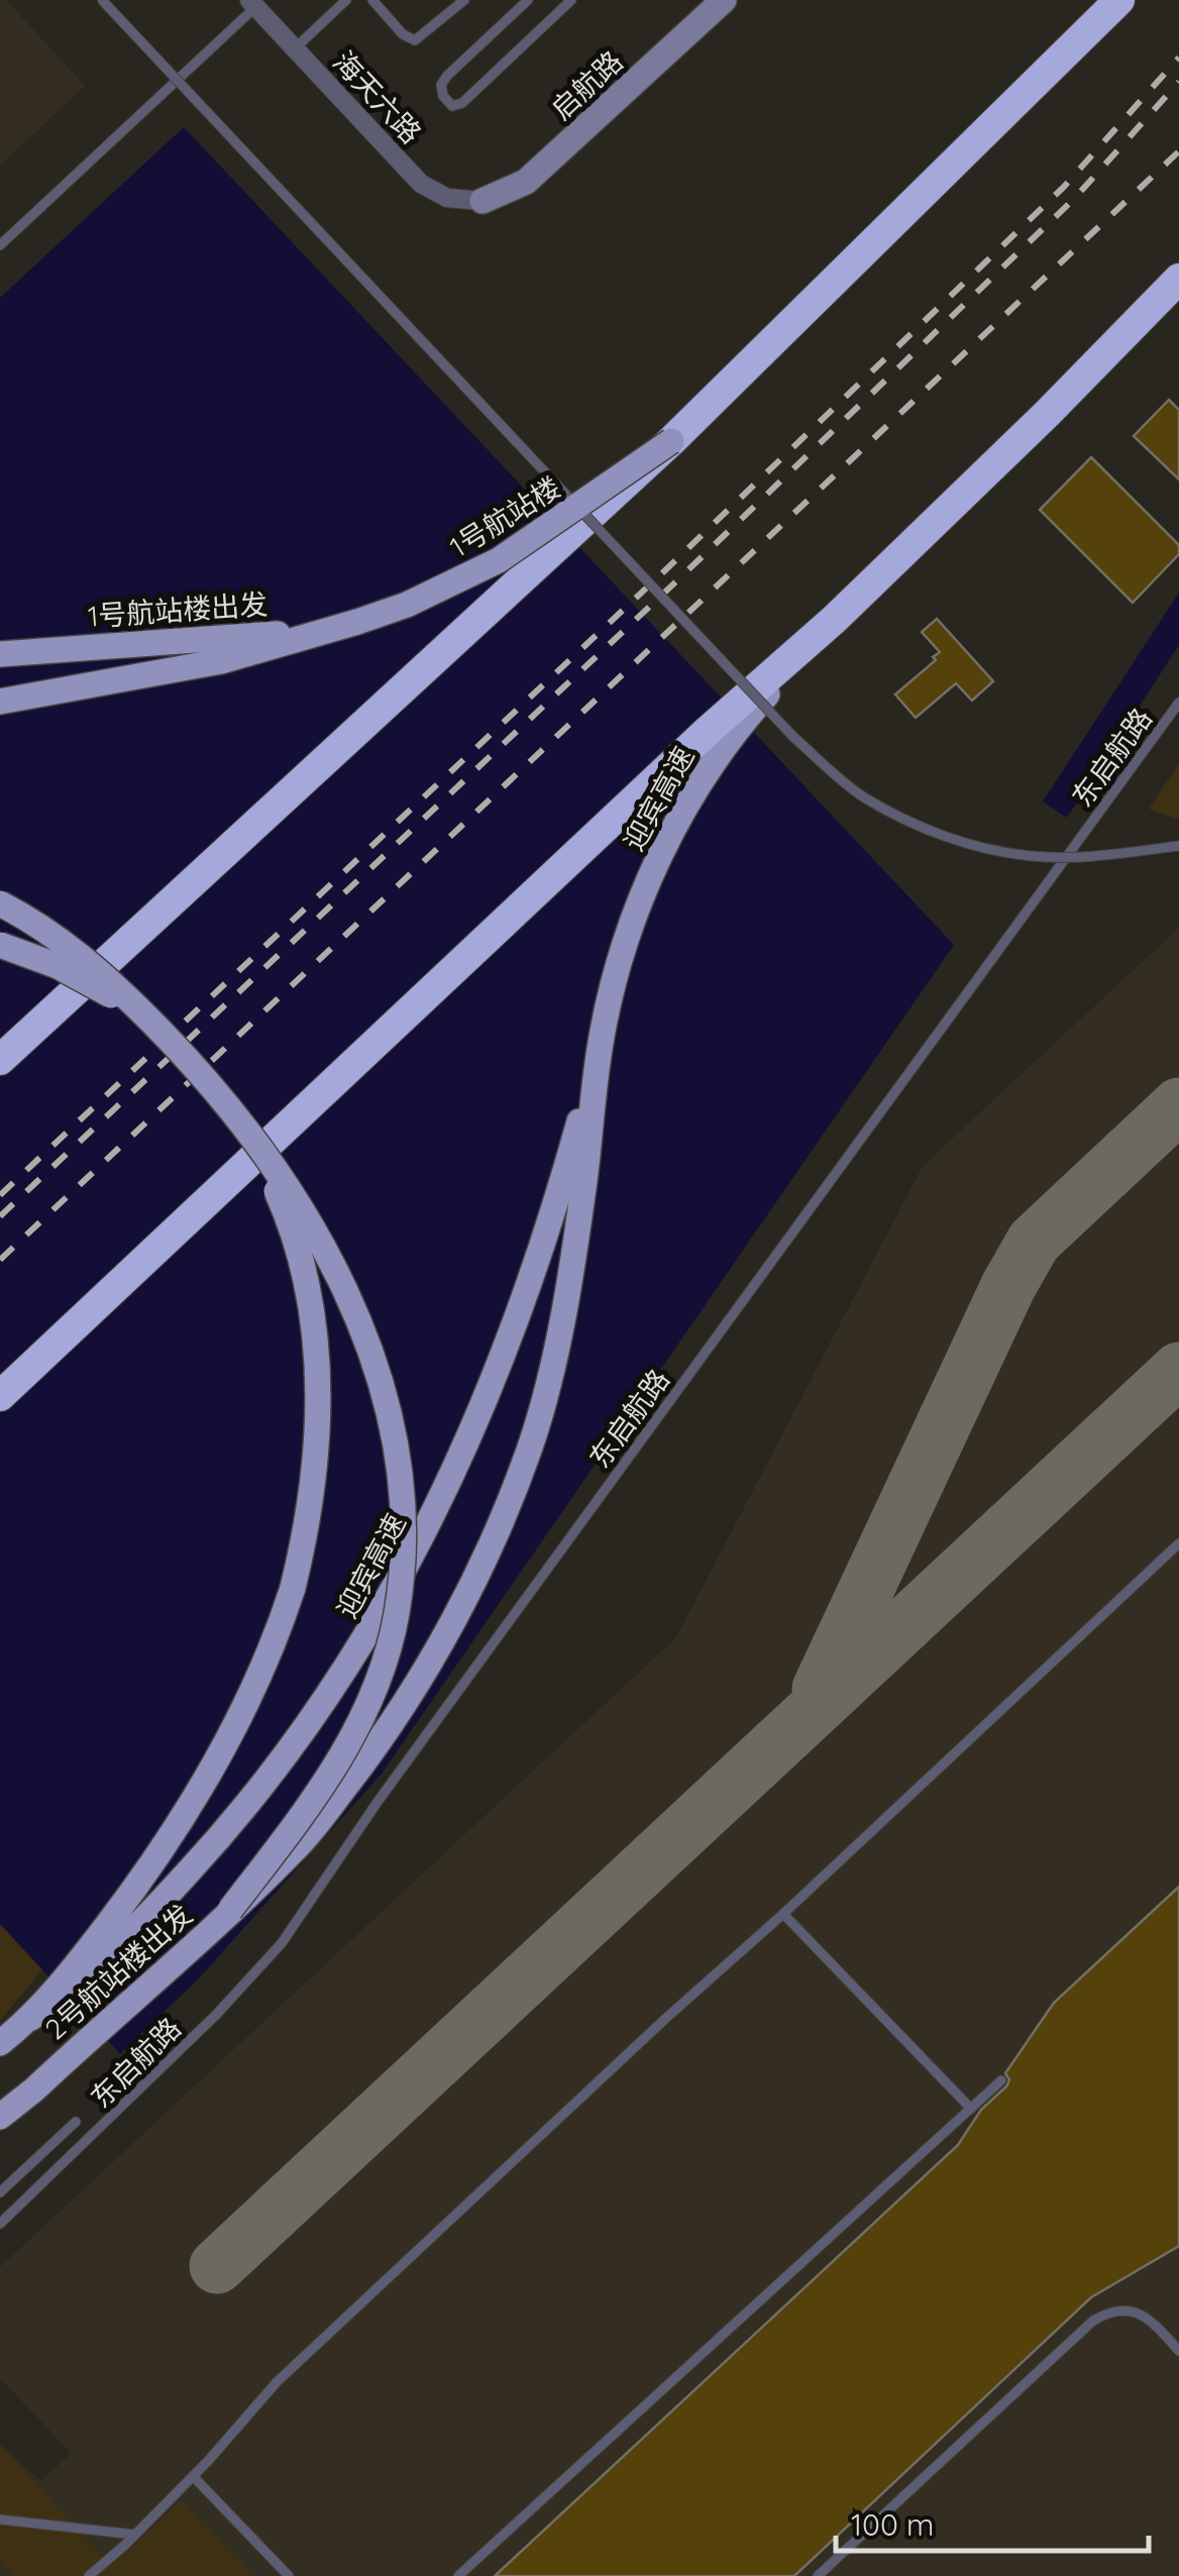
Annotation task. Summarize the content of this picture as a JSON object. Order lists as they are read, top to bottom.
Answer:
{
  "streets": {
    "main road": [
      "1号航站楼",
      "1号航站楼出发",
      "迎宾高速",
      "2号航站楼出发"
    ],
    "street": ["启航路", "海天六路"],
    "lane": ["东启航路"]
  },
  "crossings": [
    ["启航路", "海天六路"],
    ["1号航站楼", "1号航站楼出发"],
    ["迎宾高速", "2号航站楼出发"]
  ],
  "scale_bar": "100 m"
}
